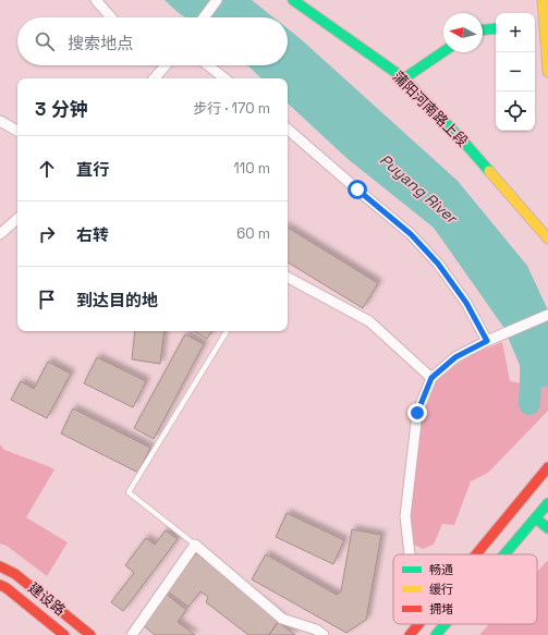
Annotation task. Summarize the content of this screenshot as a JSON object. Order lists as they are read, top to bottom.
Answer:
{
  "streets": {
    "main road": ["蒲阳河南路上段", "建设路"]
  },
  "water": ["Puyang River"],
  "legend": ["畅通", "缓行", "拥堵"],
  "north": "left",
  "page": {
    "map_buttons": ["+", "−"],
    "search": "搜索地点",
    "heading": ["3 分钟", "步行 · 170 m"],
    "list": [
      ["直行", "110 m"],
      ["右转", "60 m"],
      "到达目的地"
    ]
  }
}
